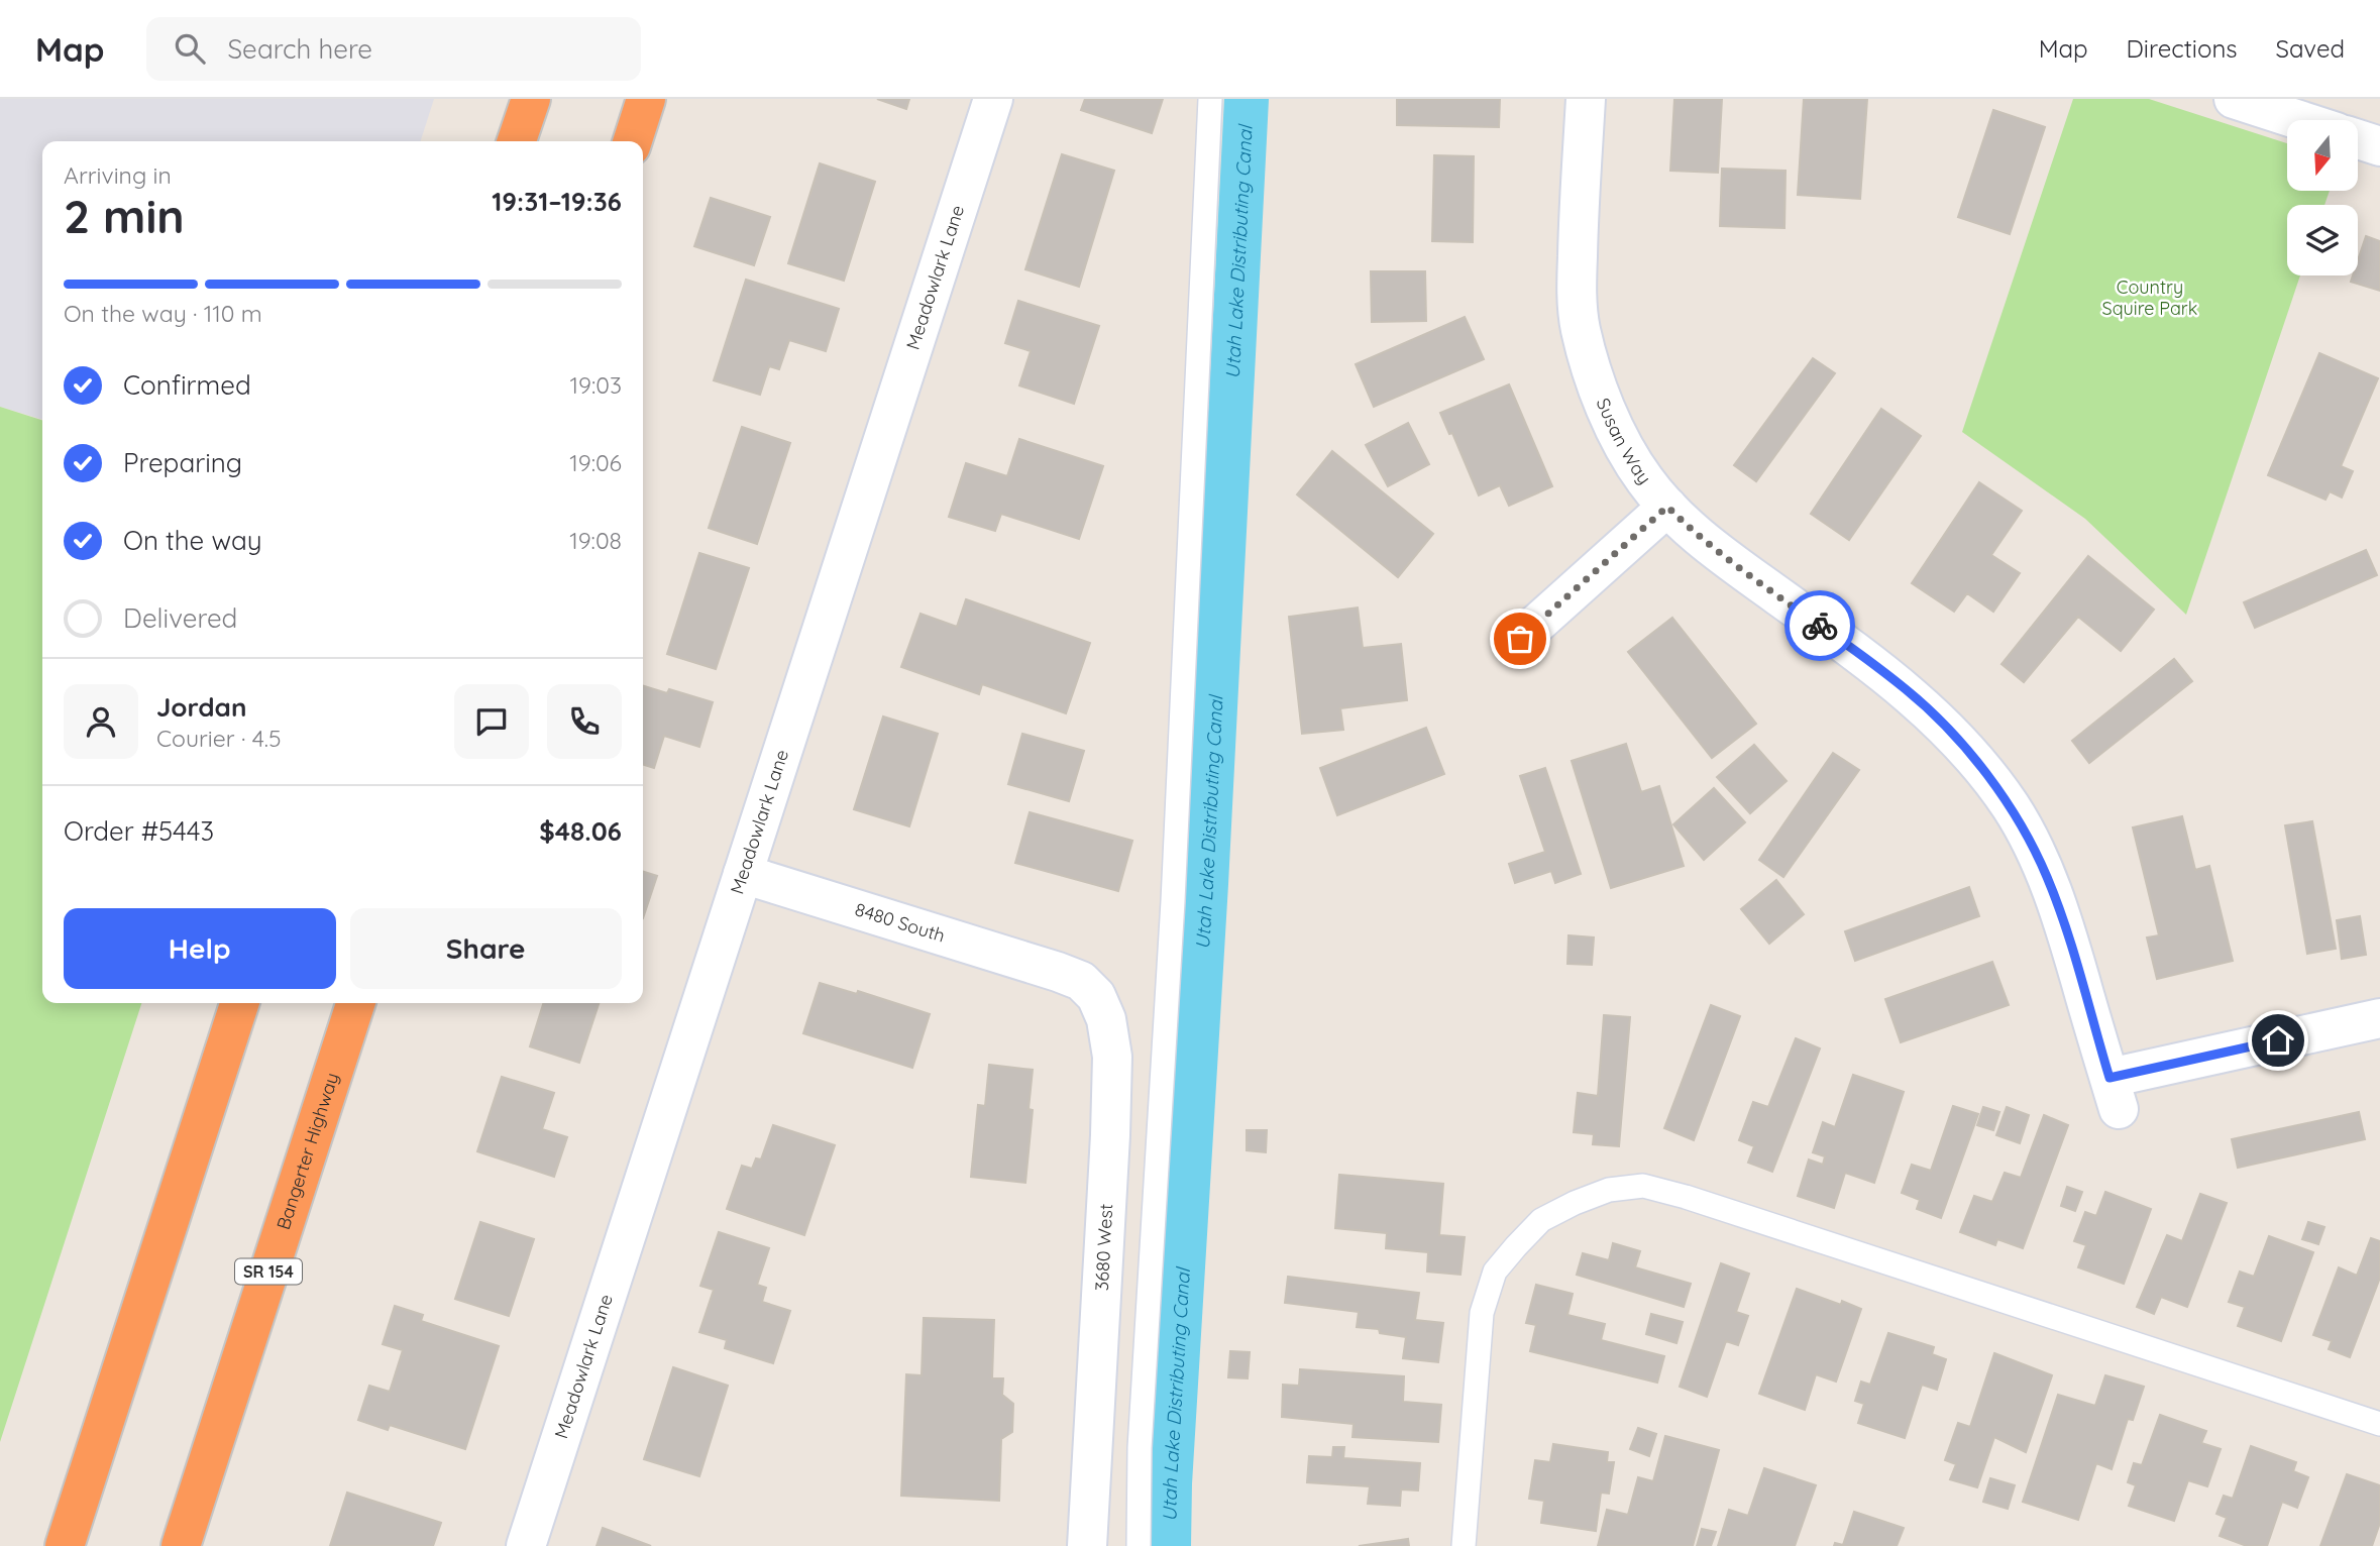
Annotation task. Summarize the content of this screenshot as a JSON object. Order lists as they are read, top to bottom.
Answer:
{
  "streets": {
    "highway": ["Bangerter Highway", "SR 154"],
    "street": [
      "Meadowlark Lane",
      "Susan Way",
      "8480 South",
      "3680 West"
    ]
  },
  "crossings": [
    ["Meadowlark Lane", "8480 South"],
    ["8480 South", "3680 West"]
  ],
  "water": ["Utah Lake Distributing Canal"],
  "parks": ["Country Squire Park"],
  "north": "bottom",
  "page": {
    "header": "Map",
    "search": "Search here",
    "nav": ["Map", "Directions", "Saved"],
    "heading": ["2 min", "Arriving in", "19:31–19:36"],
    "panel": [
      "Jordan",
      "Courier · 4.5",
      "Order #5443",
      "$48.06"
    ],
    "bar": "On the way · 110 m",
    "list": [
      ["Confirmed", "19:03"],
      ["Preparing", "19:06"],
      ["On the way", "19:08"],
      "Delivered"
    ],
    "buttons": ["Help", "Share"]
  }
}
